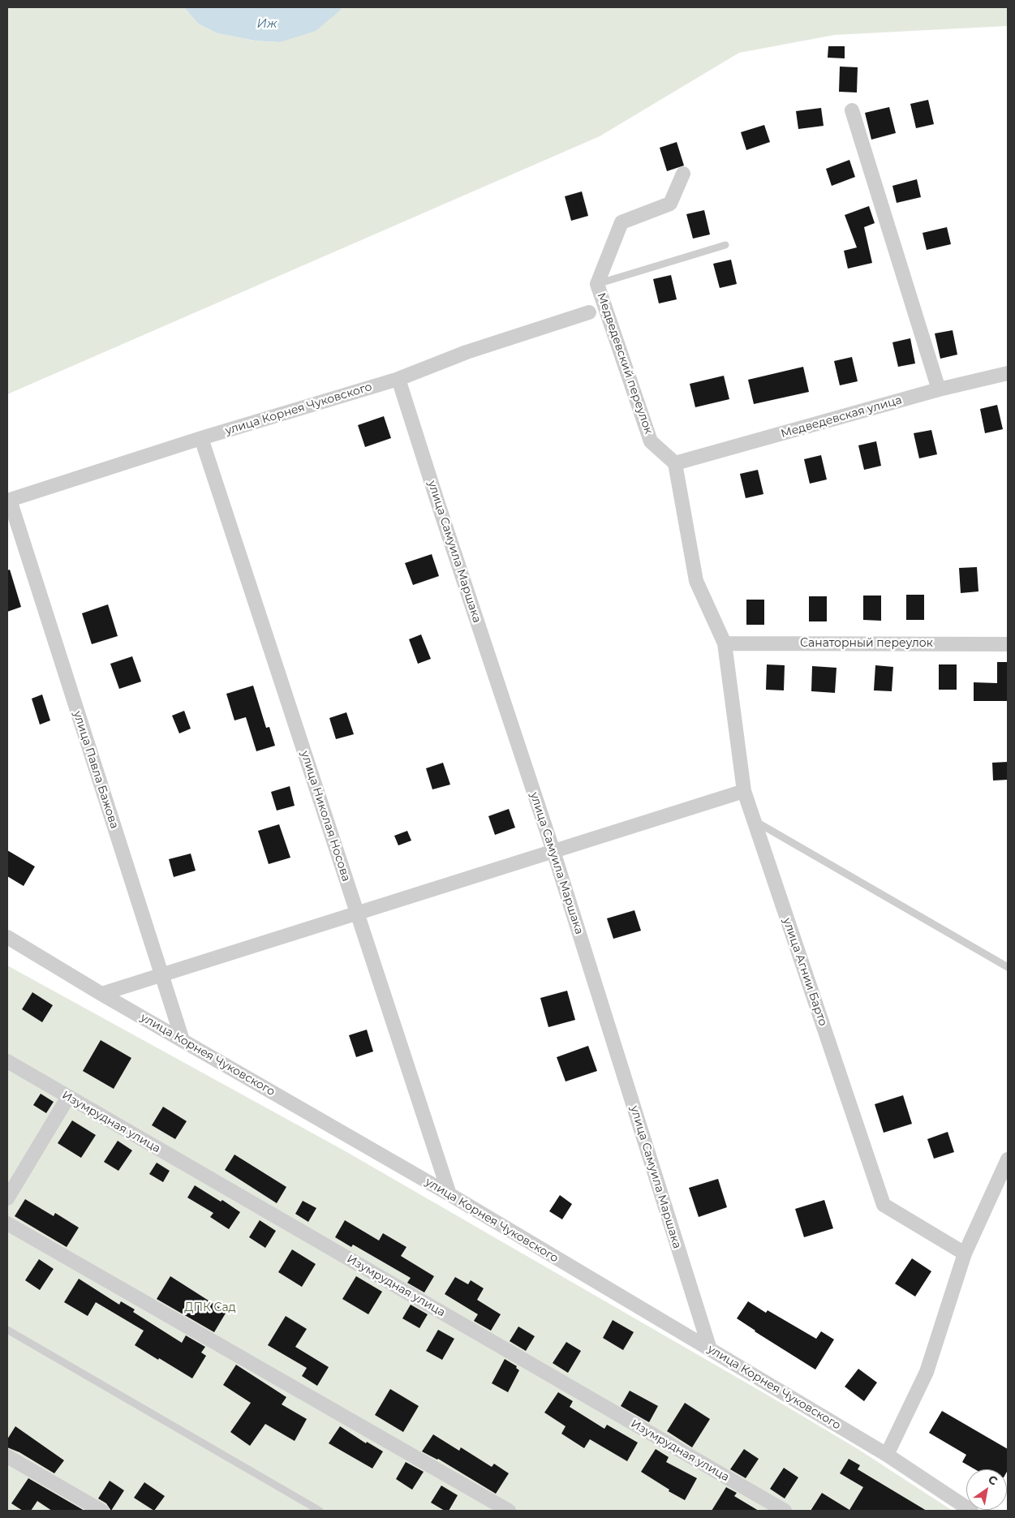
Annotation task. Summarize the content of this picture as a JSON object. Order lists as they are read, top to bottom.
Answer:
{
  "streets": {
    "street": [
      "Медведевский переулок",
      "улица Корнея Чуковского",
      "Медведевская улица",
      "улица Самуила Маршака",
      "Санаторный переулок",
      "улица Павла Бажова",
      "улица Николая Носова",
      "улица Агнии Барто",
      "Изумрудная улица"
    ]
  },
  "crossings": [
    ["Медведевский переулок", "Медведевская улица"],
    ["Медведевский переулок", "улица Агнии Барто"],
    ["улица Корнея Чуковского", "улица Самуила Маршака"],
    ["улица Корнея Чуковского", "улица Павла Бажова"],
    ["улица Корнея Чуковского", "улица Николая Носова"],
    ["Медведевская улица", "улица Агнии Барто"],
    ["Санаторный переулок", "улица Агнии Барто"]
  ],
  "water": ["Иж"],
  "parks": ["ДПК Сад"],
  "north": "top right"
}
